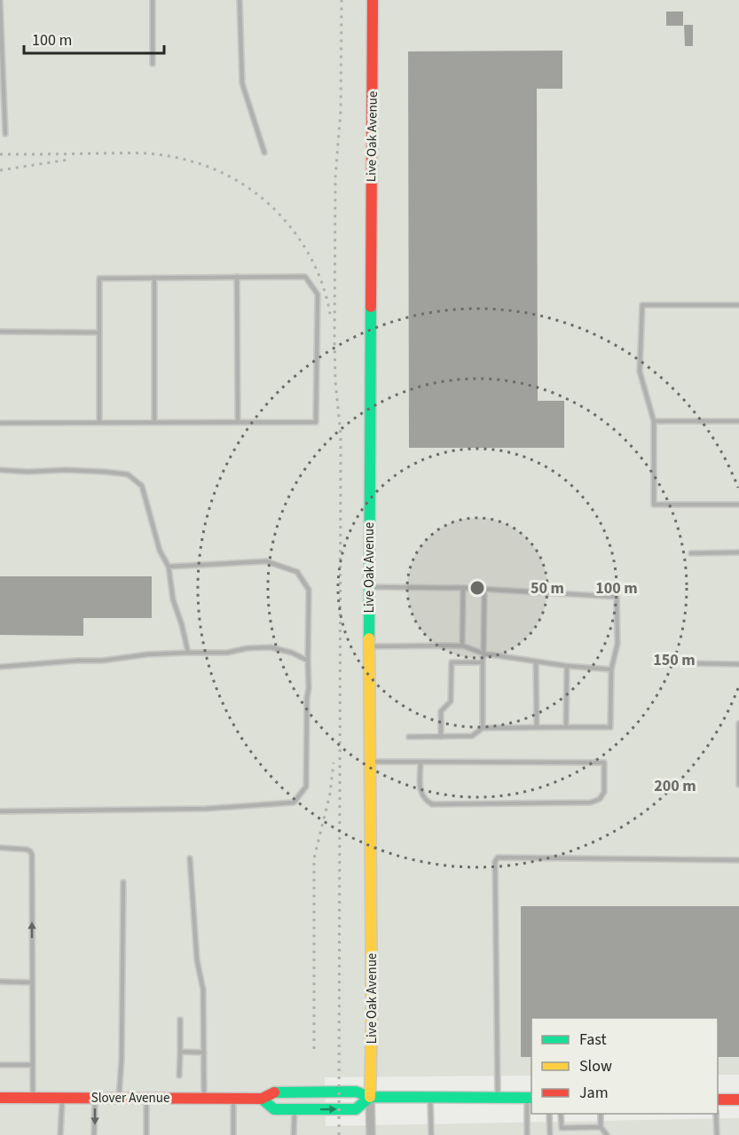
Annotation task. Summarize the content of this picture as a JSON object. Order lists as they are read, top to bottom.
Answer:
{
  "streets": {
    "street": ["Live Oak Avenue", "Slover Avenue"]
  },
  "crossings": [
    ["Live Oak Avenue", "Slover Avenue"]
  ],
  "legend": ["Fast", "Slow", "Jam"],
  "scale_bar": "100 m",
  "rings": [
    "50 m",
    "100 m",
    "150 m",
    "200 m"
  ]
}
